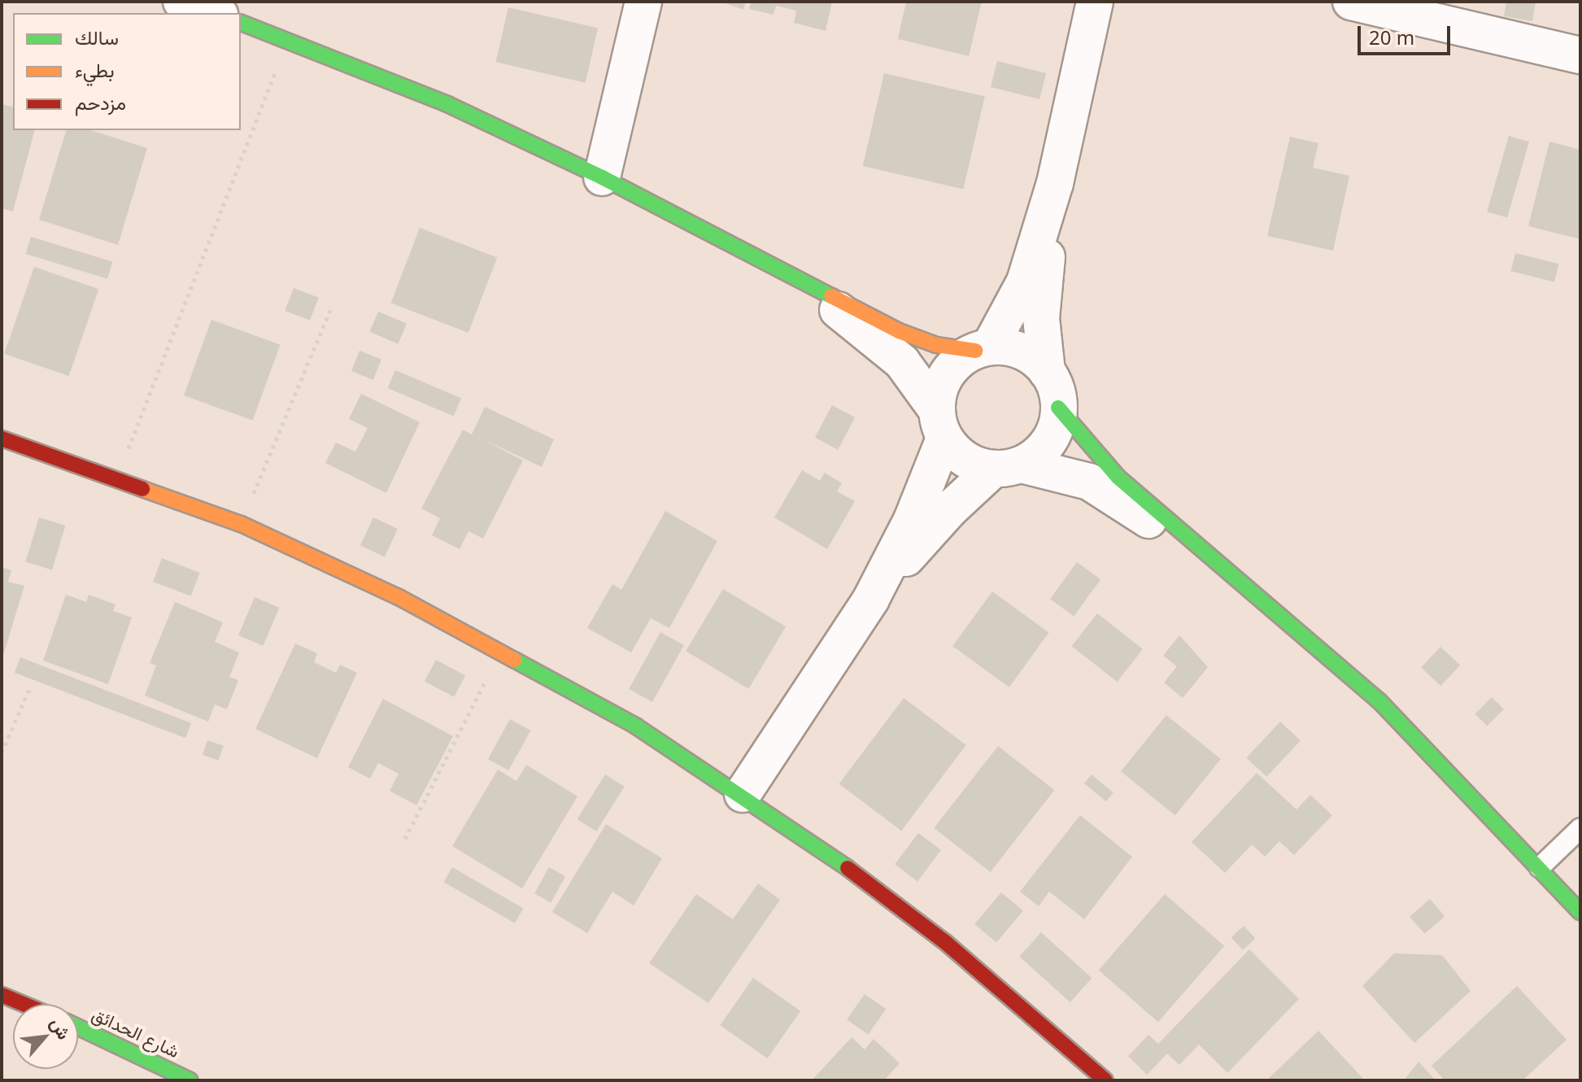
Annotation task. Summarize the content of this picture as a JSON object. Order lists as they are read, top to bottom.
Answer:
{
  "streets": {
    "street": ["شارع الحدائق"]
  },
  "legend": ["سالك", "بطيء", "مزدحم"],
  "scale_bar": "20 m",
  "north": "top right"
}
